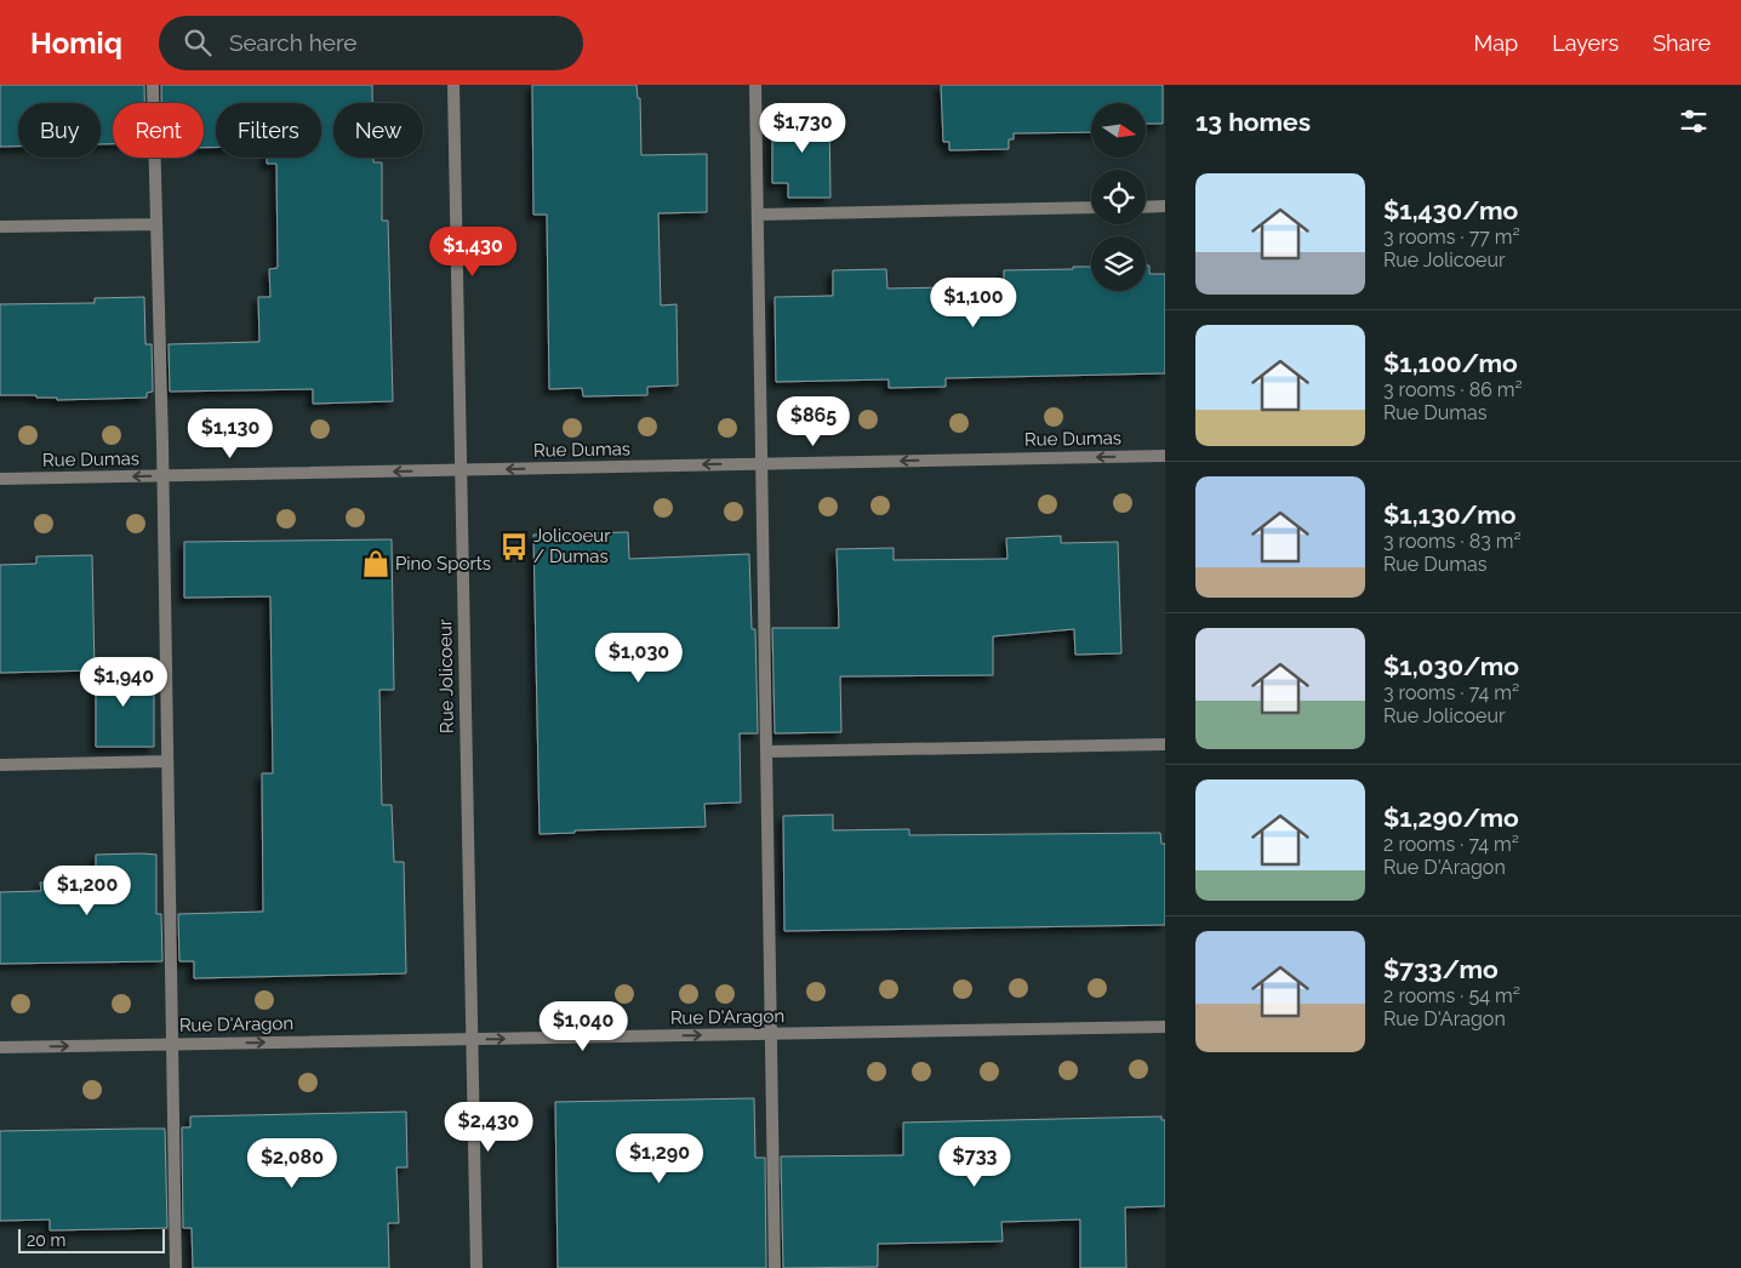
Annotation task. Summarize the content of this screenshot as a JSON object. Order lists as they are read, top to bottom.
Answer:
{
  "streets": {
    "street": ["Rue Dumas", "Rue Jolicoeur", "Rue D'Aragon"]
  },
  "crossings": [
    ["Rue Dumas", "Rue Jolicoeur"],
    ["Rue Jolicoeur", "Rue D'Aragon"]
  ],
  "one_way": ["Rue Dumas", "Rue D'Aragon"],
  "places": {
    "bus stop": ["Jolicoeur / Dumas"],
    "shop": ["Pino Sports"]
  },
  "scale_bar": "20 m",
  "north": "right",
  "page": {
    "header": "Homiq",
    "search": "Search here",
    "nav": ["Map", "Layers", "Share"],
    "heading": "13 homes",
    "price": [
      "$1,730",
      "$1,430",
      "$1,100",
      "$865",
      "$1,130",
      "$1,030",
      "$1,940",
      "$1,200",
      "$1,040",
      "$2,430",
      "$1,290",
      "$733",
      "$2,080"
    ],
    "chip": [
      "Buy",
      "Rent",
      "Filters",
      "New"
    ],
    "list": [
      {
        "name": "$1,430/mo",
        "note": "3 rooms · 77 m² · Rue Jolicoeur"
      },
      {
        "name": "$1,100/mo",
        "note": "3 rooms · 86 m² · Rue Dumas"
      },
      {
        "name": "$1,130/mo",
        "note": "3 rooms · 83 m² · Rue Dumas"
      },
      {
        "name": "$1,030/mo",
        "note": "3 rooms · 74 m² · Rue Jolicoeur"
      },
      {
        "name": "$1,290/mo",
        "note": "2 rooms · 74 m² · Rue D'Aragon"
      },
      {
        "name": "$733/mo",
        "note": "2 rooms · 54 m² · Rue D'Aragon"
      }
    ],
    "scale": "20 m"
  }
}
